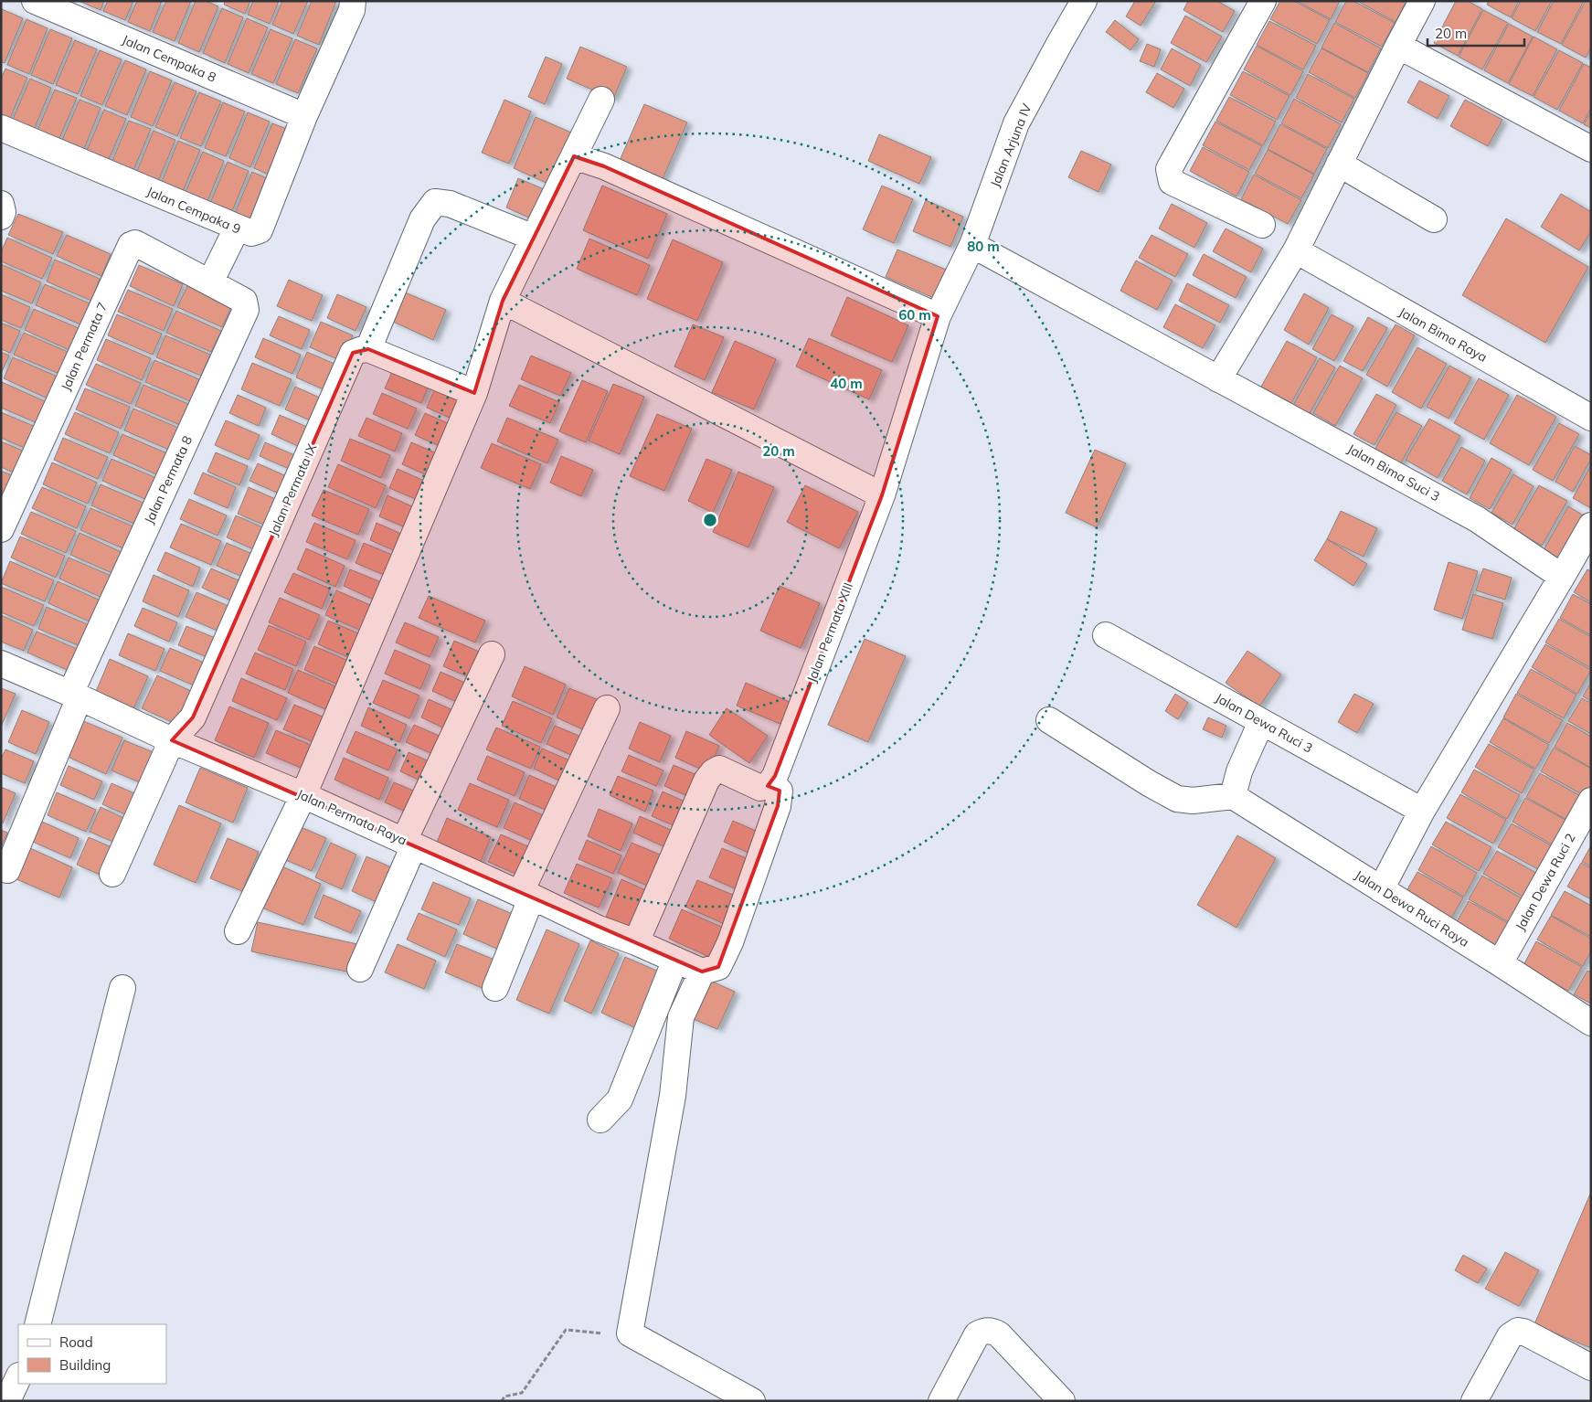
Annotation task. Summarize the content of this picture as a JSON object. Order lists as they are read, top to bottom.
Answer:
{
  "streets": {
    "street": [
      "Jalan Cempaka 8",
      "Jalan Arjuna IV",
      "Jalan Cempaka 9",
      "Jalan Bima Raya",
      "Jalan Permata 7",
      "Jalan Bima Suci 3",
      "Jalan Permata 8",
      "Jalan Permata IX",
      "Jalan Permata XIII",
      "Jalan Dewa Ruci 3",
      "Jalan Permata Raya",
      "Jalan Dewa Ruci 2",
      "Jalan Dewa Ruci Raya"
    ]
  },
  "crossings": [
    ["Jalan Cempaka 8", "Jalan Cempaka 9"],
    ["Jalan Arjuna IV", "Jalan Bima Suci 3"],
    ["Jalan Arjuna IV", "Jalan Permata XIII"],
    ["Jalan Permata 7", "Jalan Permata 8"],
    ["Jalan Bima Suci 3", "Jalan Permata XIII"],
    ["Jalan Permata 8", "Jalan Permata Raya"],
    ["Jalan Permata IX", "Jalan Permata Raya"],
    ["Jalan Dewa Ruci 2", "Jalan Dewa Ruci Raya"]
  ],
  "legend": ["Road", "Building"],
  "scale_bar": "20 m",
  "rings": [
    "80 m",
    "60 m",
    "40 m",
    "20 m"
  ]
}
